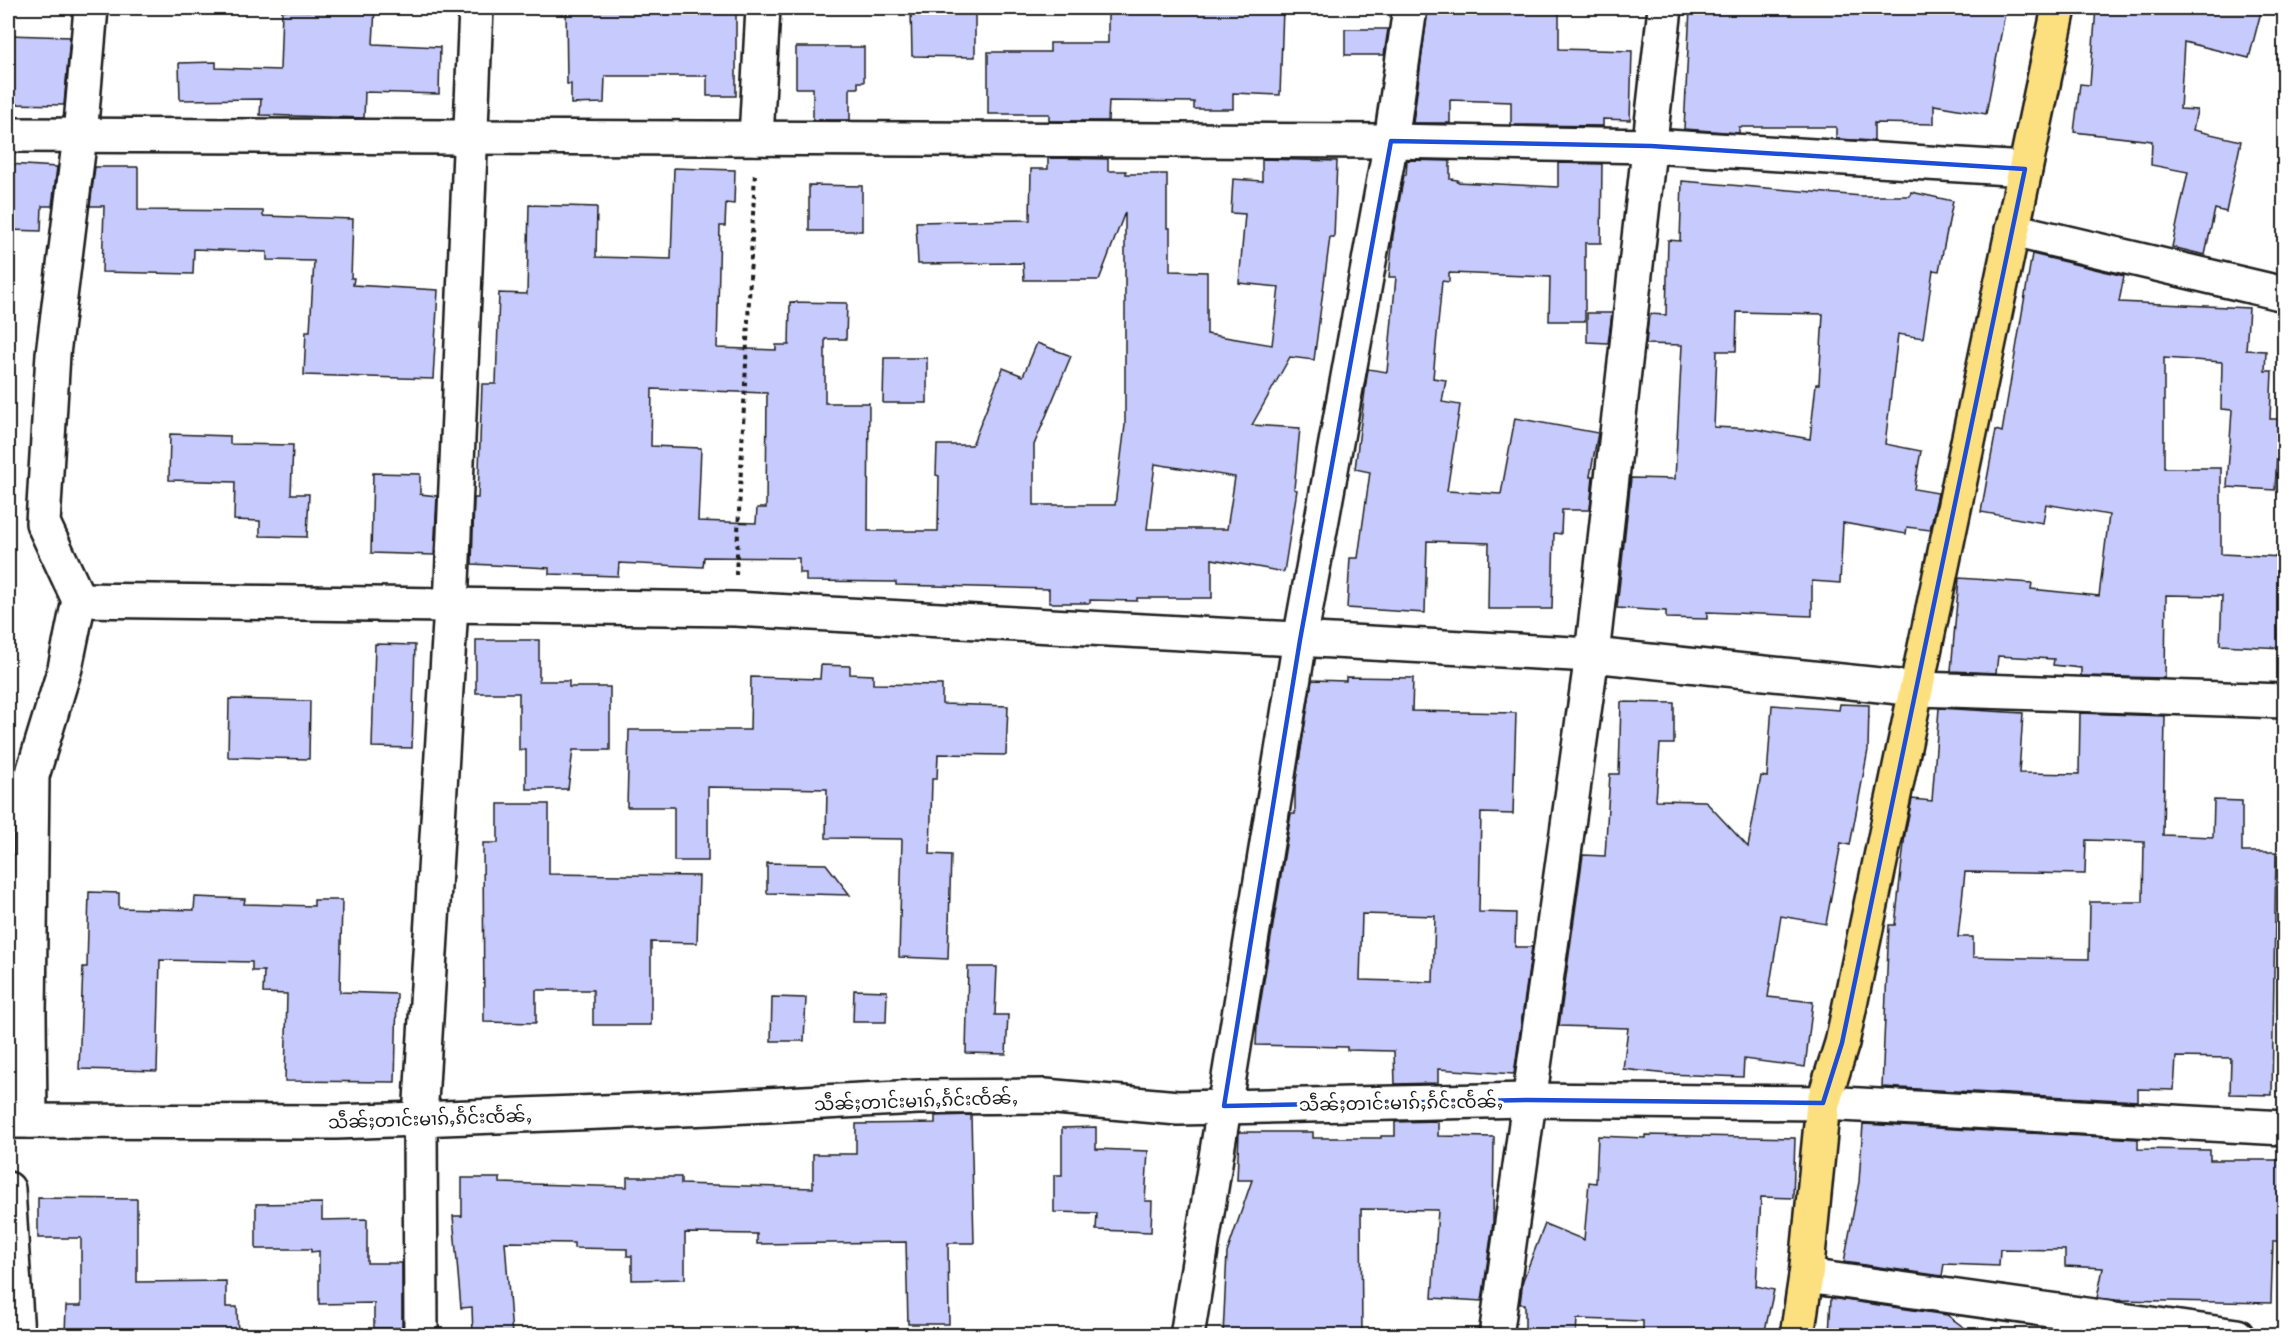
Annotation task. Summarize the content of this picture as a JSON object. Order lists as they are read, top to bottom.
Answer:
{
  "streets": {
    "street": ["သဵၼ်ႈတၢင်းမၢၵ်ႇၵႅင်းၸႅၼ်ႇ"]
  }
}
